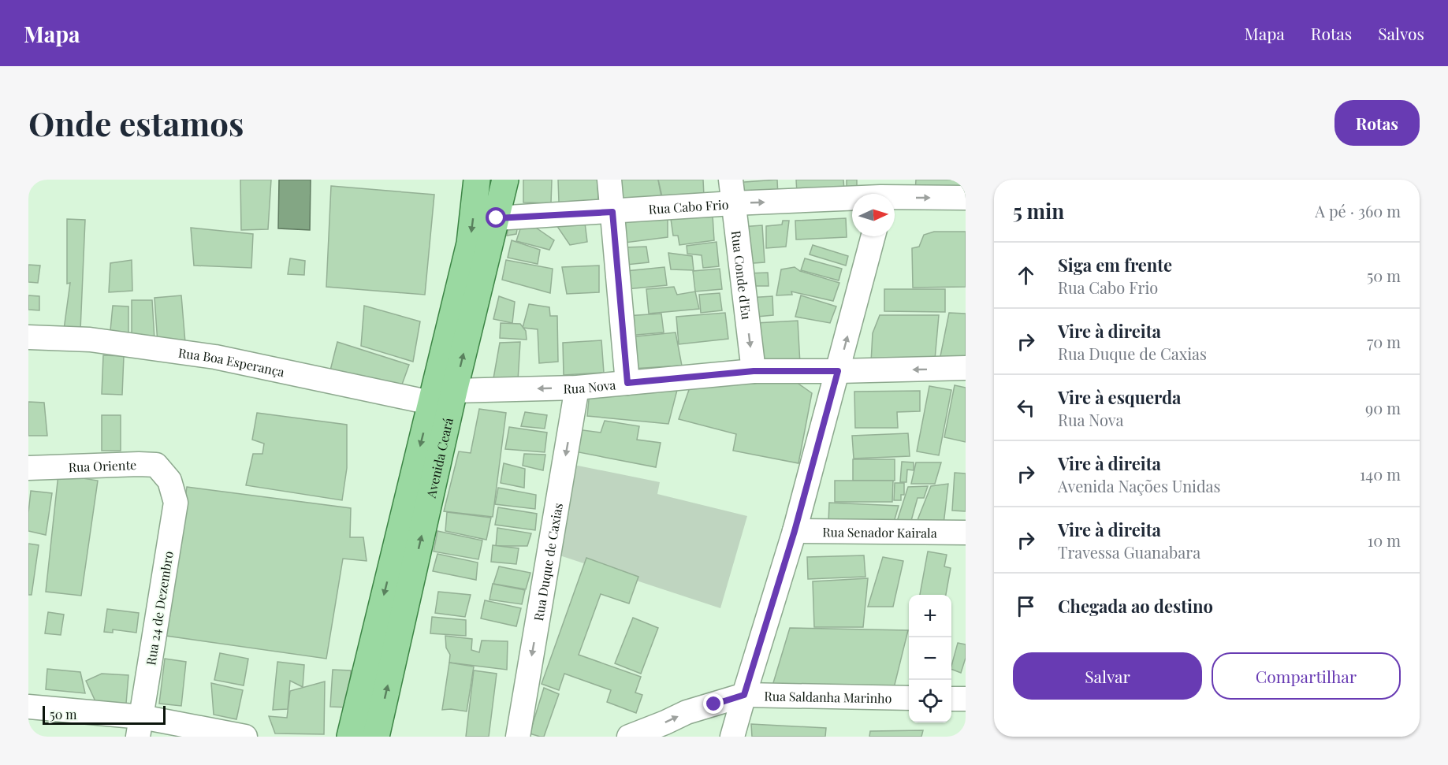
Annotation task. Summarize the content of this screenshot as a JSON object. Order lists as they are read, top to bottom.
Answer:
{
  "streets": {
    "main road": ["Avenida Ceará"],
    "street": [
      "Rua Cabo Frio",
      "Rua Conde d'Eu",
      "Rua Boa Esperança",
      "Rua Nova",
      "Rua Oriente",
      "Rua Senador Kairala",
      "Rua Duque de Caxias",
      "Rua 24 de Dezembro",
      "Rua Saldanha Marinho"
    ]
  },
  "crossings": [
    ["Rua Cabo Frio", "Rua Conde d'Eu"],
    ["Rua Cabo Frio", "Avenida Ceará"],
    ["Rua Conde d'Eu", "Rua Nova"],
    ["Rua Boa Esperança", "Avenida Ceará"],
    ["Rua Nova", "Avenida Ceará"],
    ["Rua Nova", "Rua Duque de Caxias"],
    ["Rua Oriente", "Rua 24 de Dezembro"]
  ],
  "one_way": [
    "Rua Cabo Frio",
    "Rua Nova",
    "Rua Duque de Caxias",
    "Rua Saldanha Marinho"
  ],
  "scale_bar": "50 m",
  "north": "right",
  "page": {
    "header": "Mapa",
    "nav": ["Mapa", "Rotas", "Salvos"],
    "buttons": [
      "Rotas",
      ["Salvar", "Compartilhar"]
    ],
    "title": "Onde estamos",
    "heading": ["5 min", "A pé · 360 m"],
    "list": [
      ["Siga em frente", "Rua Cabo Frio", "50 m"],
      ["Vire à direita", "Rua Duque de Caxias", "70 m"],
      ["Vire à esquerda", "Rua Nova", "90 m"],
      ["Vire à direita", "Avenida Nações Unidas", "140 m"],
      ["Vire à direita", "Travessa Guanabara", "10 m"],
      "Chegada ao destino"
    ],
    "map_buttons": ["+", "−"],
    "scale": "50 m"
  }
}
